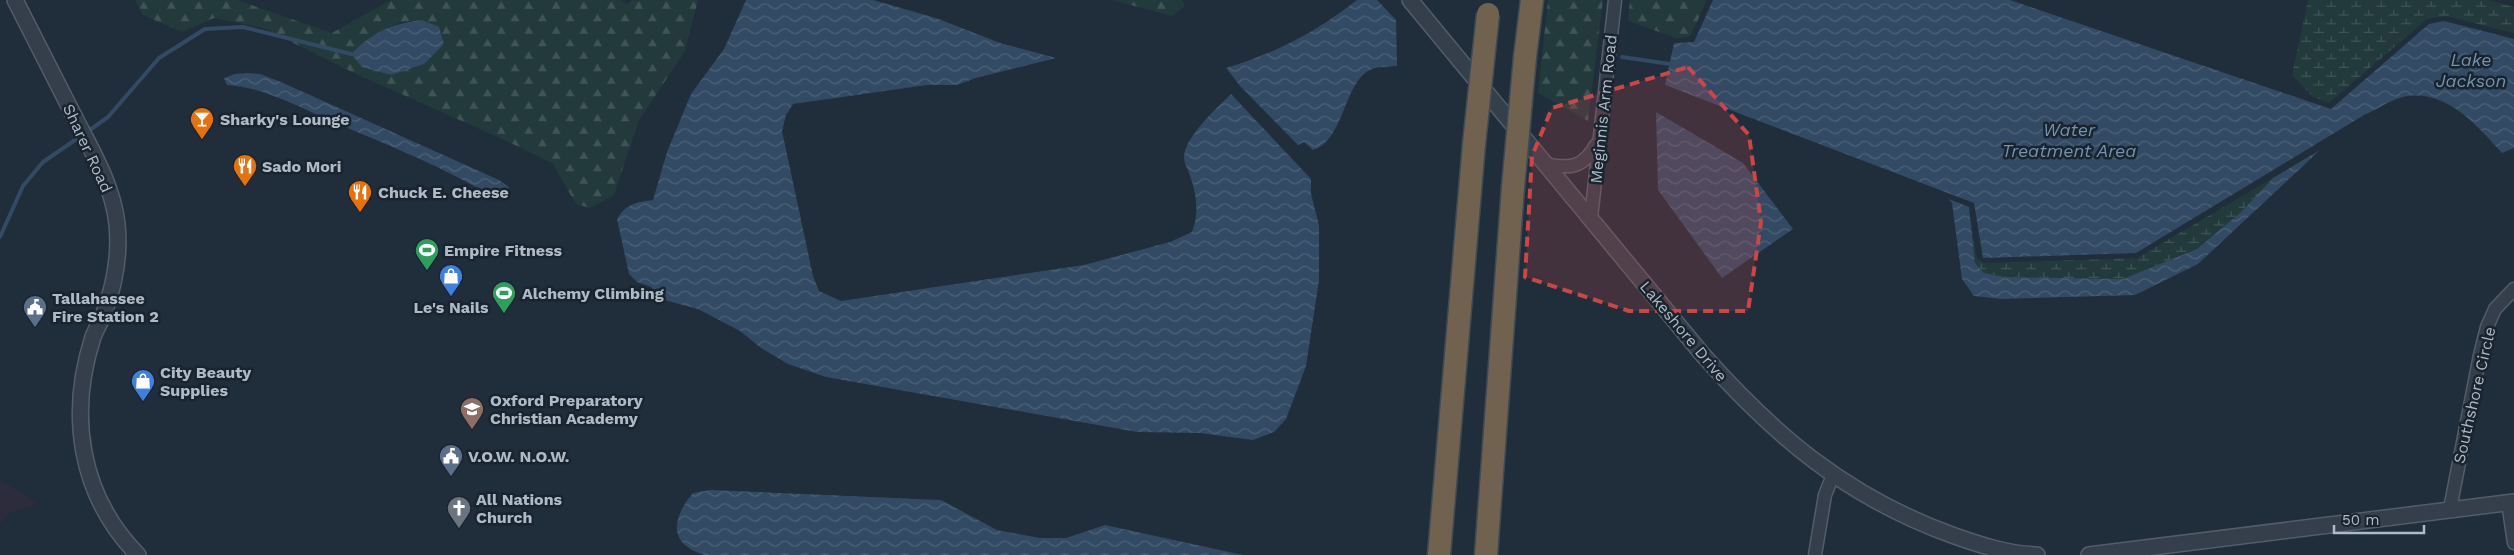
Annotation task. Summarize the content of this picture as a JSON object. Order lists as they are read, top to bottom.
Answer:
{
  "streets": {
    "street": [
      "Meginnis Arm Road",
      "Sharer Road",
      "Lakeshore Drive",
      "Southshore Circle"
    ]
  },
  "crossings": [
    ["Meginnis Arm Road", "Lakeshore Drive"]
  ],
  "water": ["Lake Jackson", "Water Treatment Area"],
  "places": {
    "bar": ["Sharky's Lounge"],
    "restaurant": ["Sado Mori", "Chuck E. Cheese"],
    "sports": ["Empire Fitness", "Alchemy Climbing"],
    "shop": ["Le's Nails", "City Beauty Supplies"],
    "public building": ["Tallahassee Fire Station 2", "V.O.W. N.O.W."],
    "school or university": ["Oxford Preparatory Christian Academy"],
    "church": ["All Nations Church"]
  },
  "scale_bar": "50 m"
}
